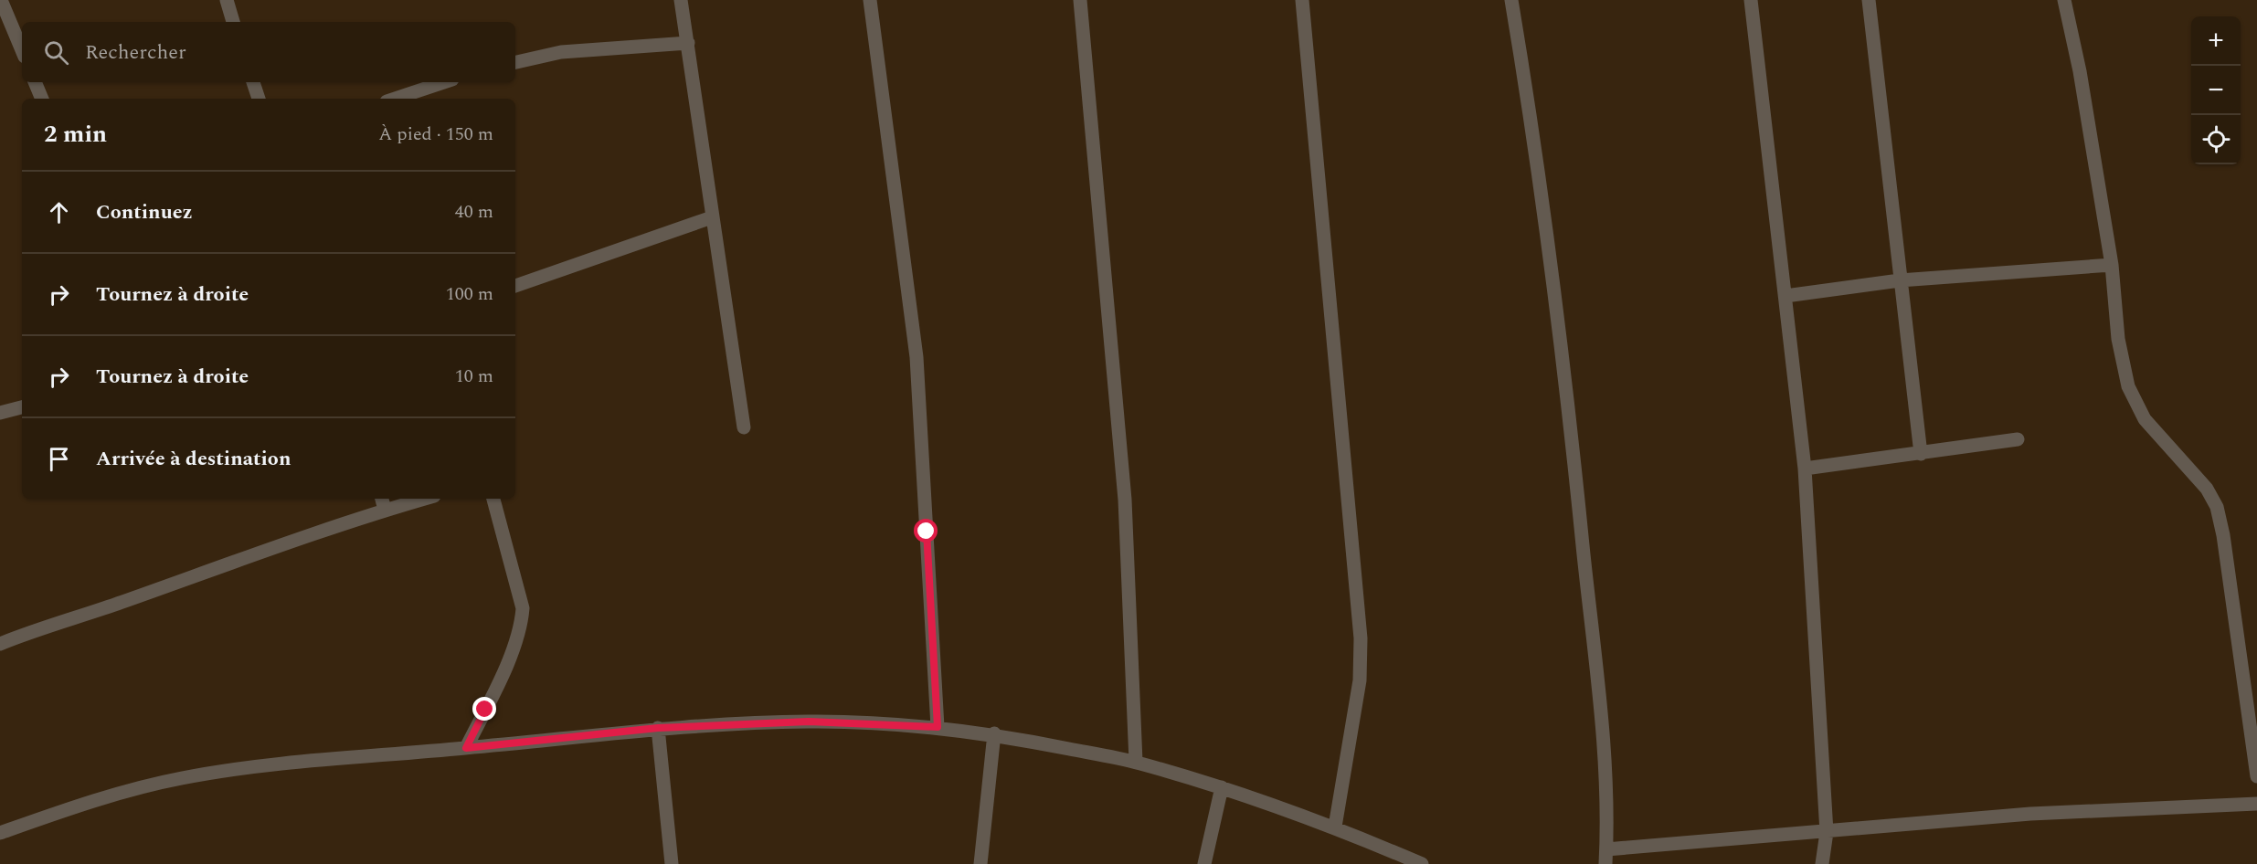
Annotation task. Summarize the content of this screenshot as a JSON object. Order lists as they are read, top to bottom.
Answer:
{
  "page": {
    "map_buttons": ["+", "−"],
    "search": "Rechercher",
    "heading": ["2 min", "À pied · 150 m"],
    "list": [
      ["Continuez", "40 m"],
      ["Tournez à droite", "100 m"],
      ["Tournez à droite", "10 m"],
      "Arrivée à destination"
    ]
  }
}
